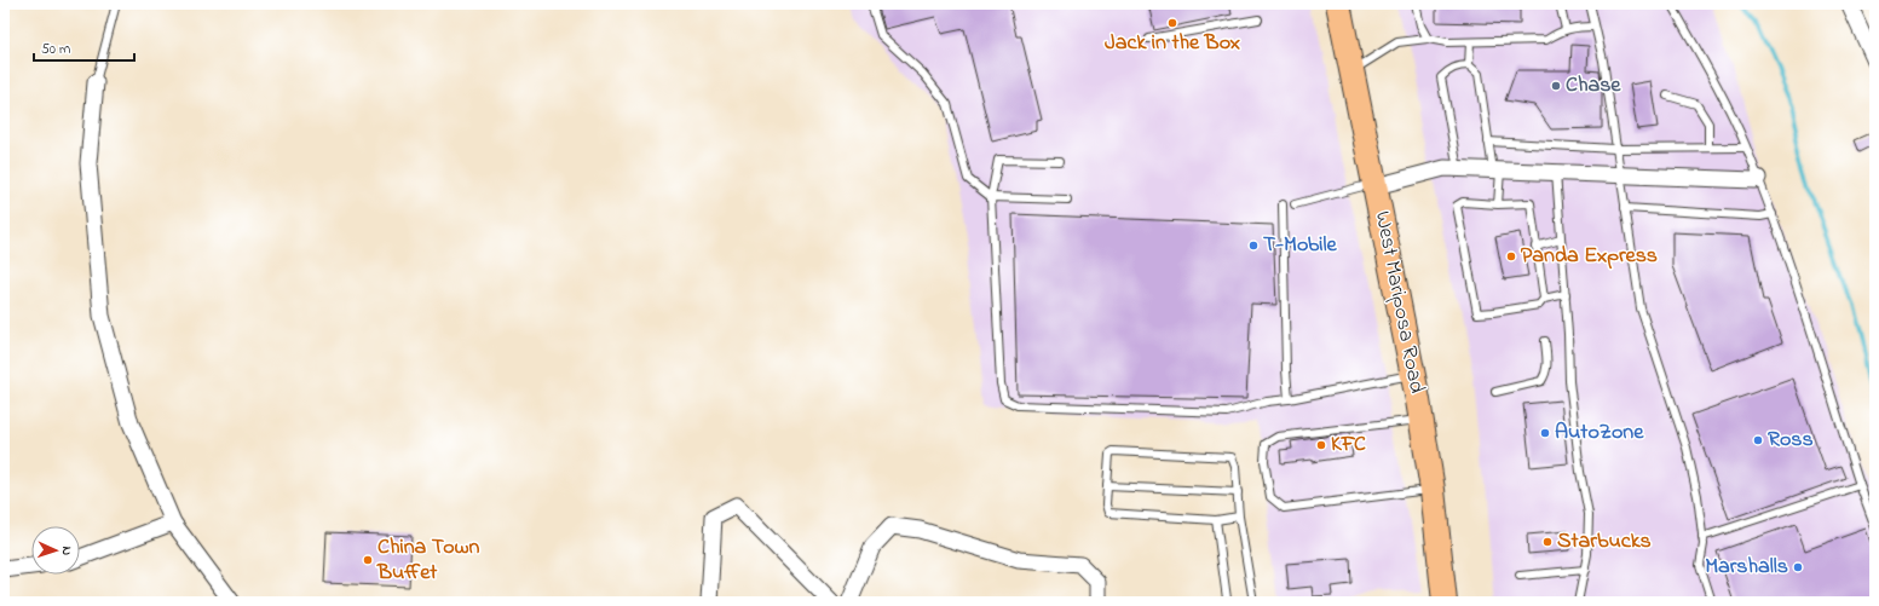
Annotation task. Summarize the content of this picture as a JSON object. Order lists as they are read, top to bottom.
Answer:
{
  "streets": {
    "main road": ["West Mariposa Road"]
  },
  "places": [
    "Jack in the Box",
    "Chase",
    "T-Mobile",
    "Panda Express",
    "AutoZone",
    "Ross",
    "KFC",
    "Starbucks",
    "China Town Buffet",
    "Marshalls"
  ],
  "scale_bar": "50 m",
  "north": "right"
}
